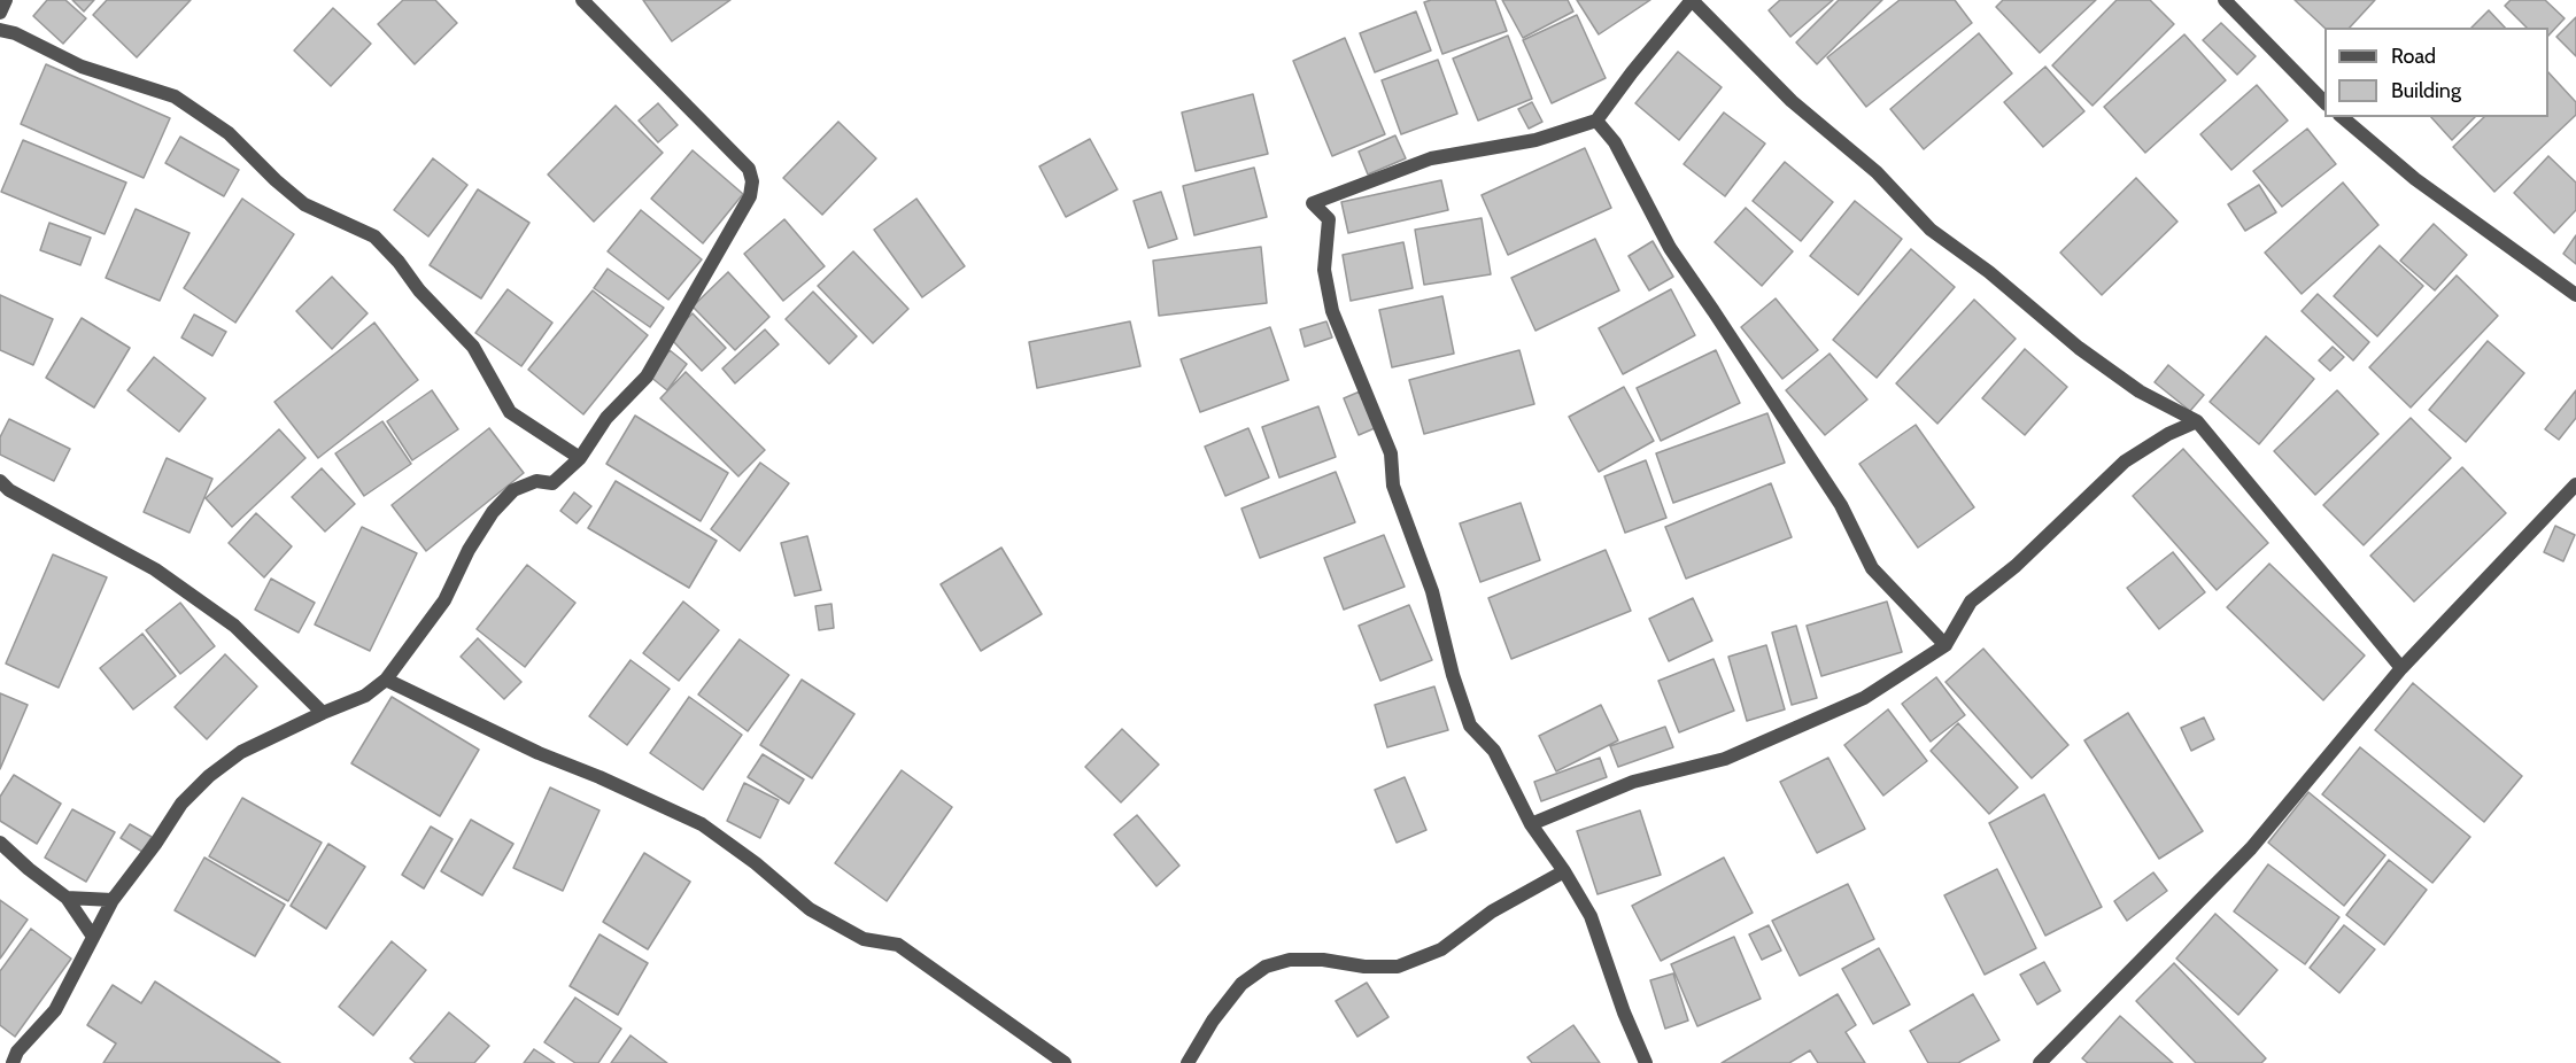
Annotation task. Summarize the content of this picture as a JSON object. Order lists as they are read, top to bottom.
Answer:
{
  "legend": ["Road", "Building"]
}
